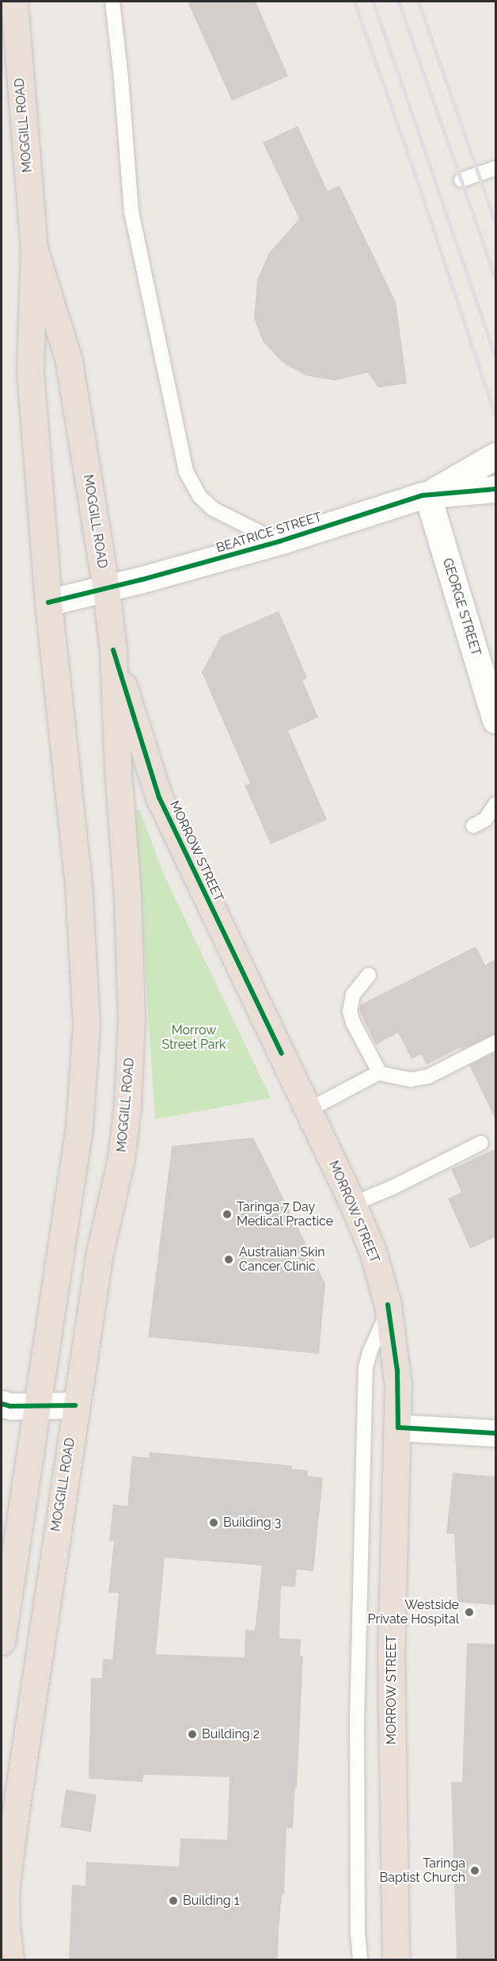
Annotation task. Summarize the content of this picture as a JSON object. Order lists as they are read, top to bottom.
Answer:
{
  "streets": {
    "highway": ["MOGGILL ROAD", "MORROW STREET"],
    "street": ["BEATRICE STREET", "GEORGE STREET"]
  },
  "crossings": [
    ["MOGGILL ROAD", "BEATRICE STREET"],
    ["MOGGILL ROAD", "MORROW STREET"],
    ["BEATRICE STREET", "GEORGE STREET"]
  ],
  "parks": ["Morrow Street Park"],
  "places": [
    "Taringa 7 Day Medical Practice",
    "Australian Skin Cancer Clinic",
    "Building 3",
    "Westside Private Hospital",
    "Building 2",
    "Taringa Baptist Church",
    "Building 1"
  ]
}
